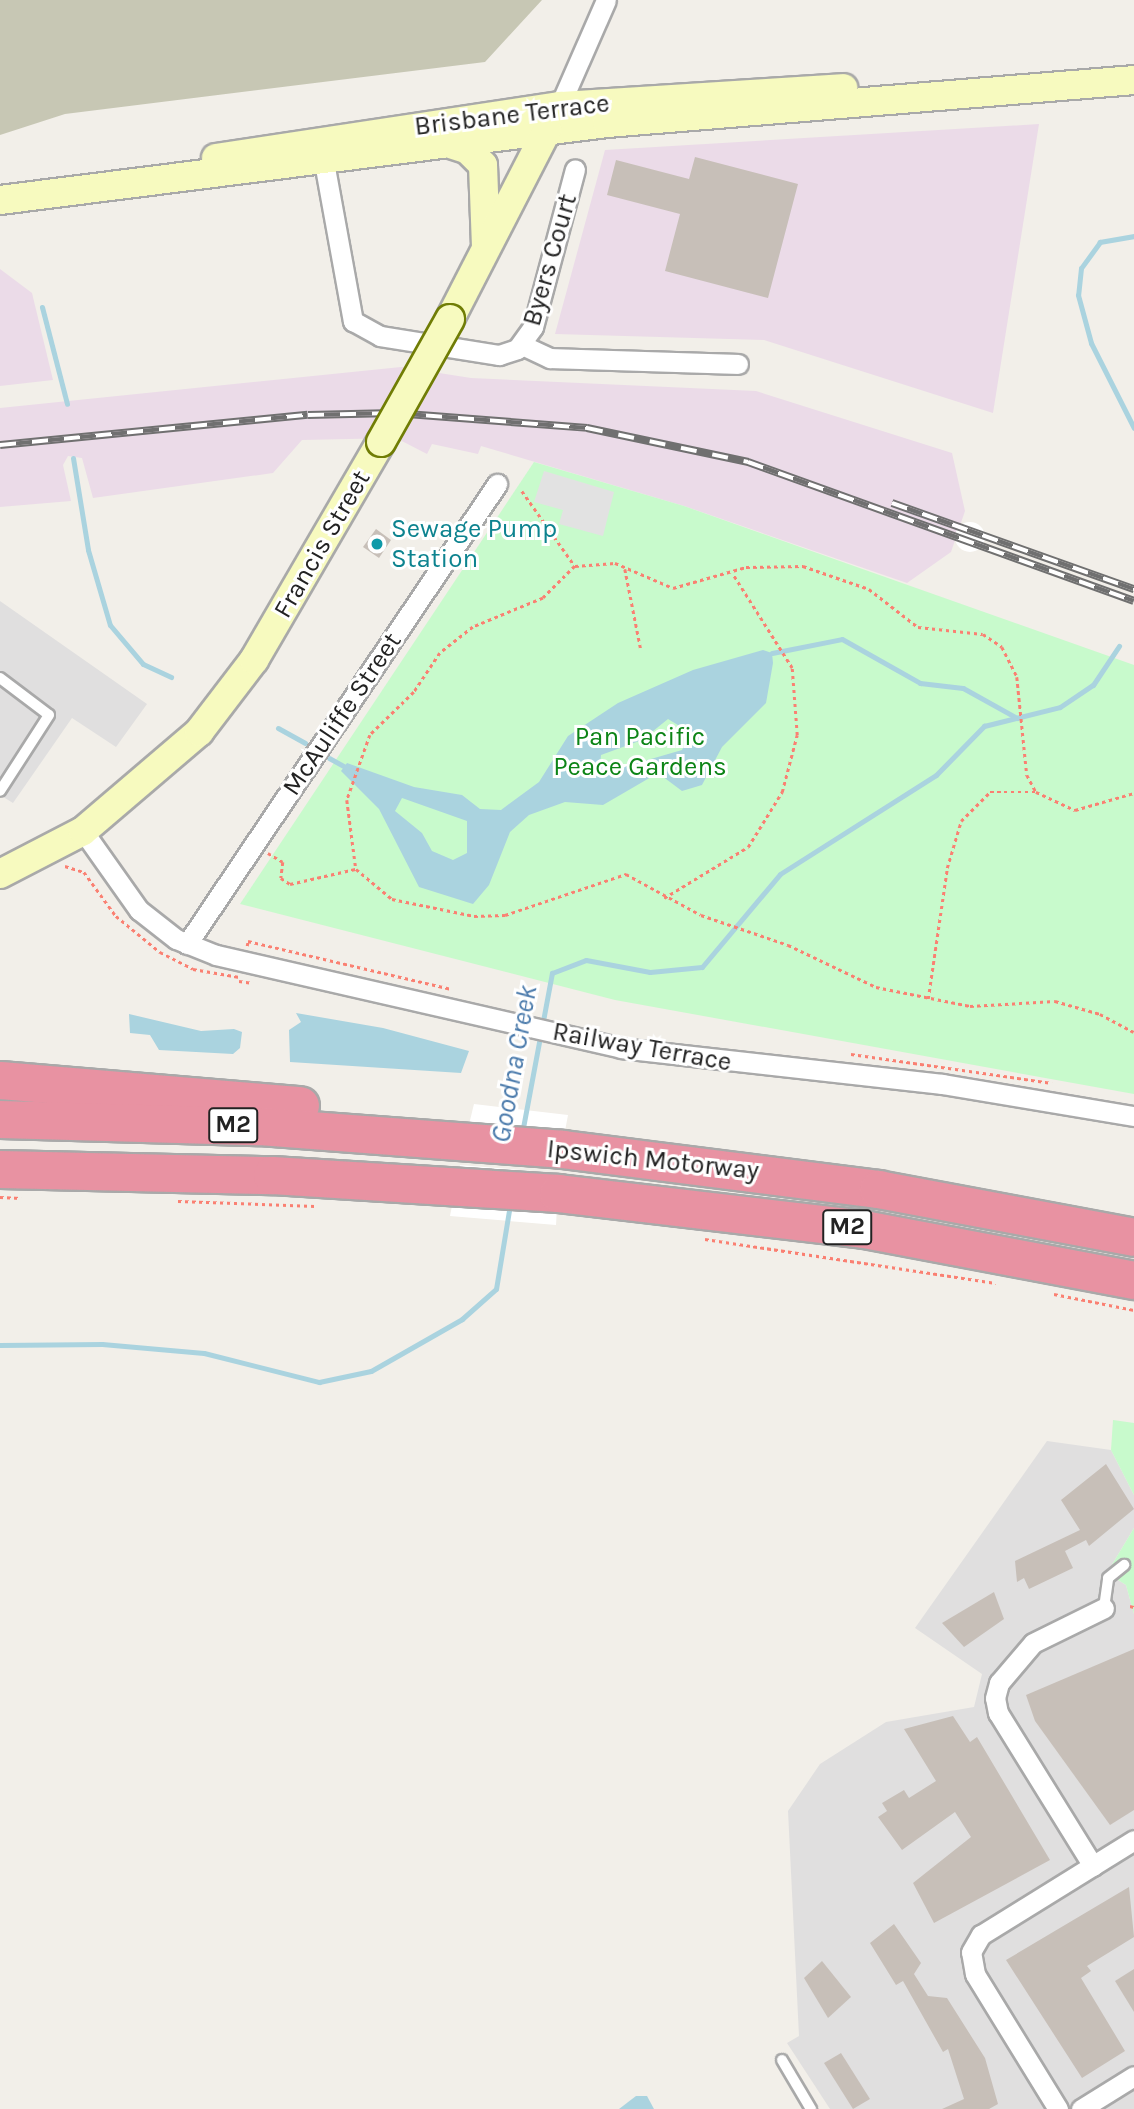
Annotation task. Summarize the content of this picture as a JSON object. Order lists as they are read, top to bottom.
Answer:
{
  "streets": {
    "highway": ["M2", "Ipswich Motorway"],
    "main road": ["Brisbane Terrace", "Francis Street"],
    "street": ["Byers Court", "McAuliffe Street", "Railway Terrace"]
  },
  "crossings": [
    ["Brisbane Terrace", "Byers Court"],
    ["Brisbane Terrace", "Francis Street"],
    ["Francis Street", "Railway Terrace"],
    ["McAuliffe Street", "Railway Terrace"]
  ],
  "water": ["Goodna Creek"],
  "parks": ["Pan Pacific Peace Gardens"],
  "places": ["Sewage Pump Station"]
}
